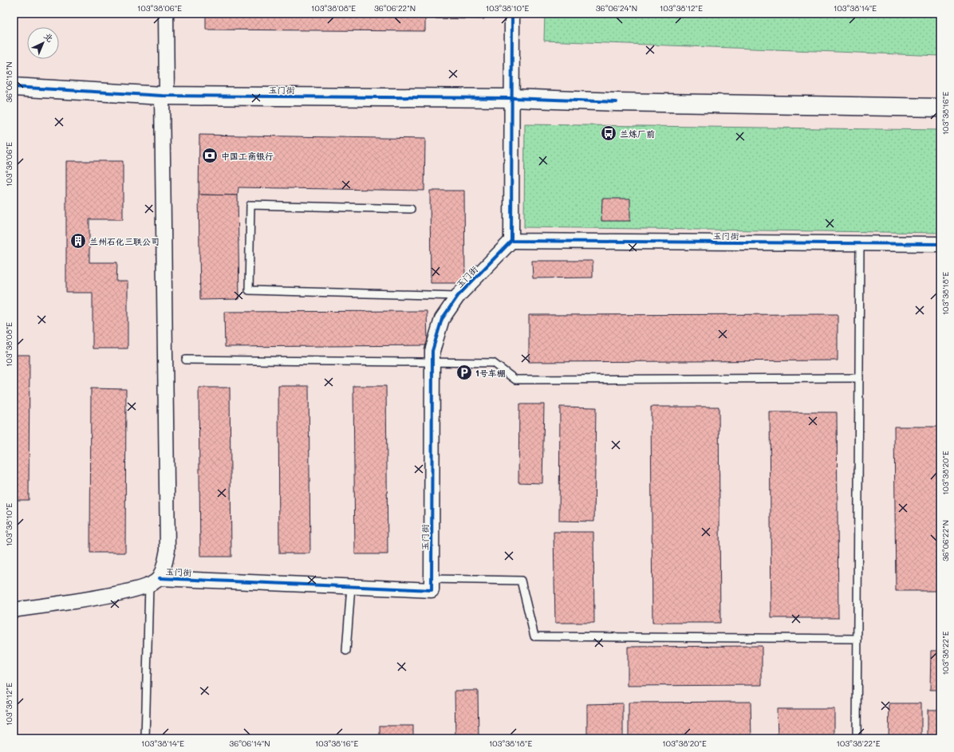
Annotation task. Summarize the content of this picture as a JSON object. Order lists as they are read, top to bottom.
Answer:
{
  "streets": {
    "street": ["玉门街"]
  },
  "places": {
    "bus stop": ["兰炼厂前"],
    "bank": ["中国工商银行"],
    "building": ["兰州石化三联公司"],
    "parking": ["1号车棚"]
  },
  "north": "top right",
  "coordinates": [
    "103°38'06\"E",
    "103°38'08\"E",
    "36°06'22\"N",
    "103°38'10\"E",
    "36°06'24\"N",
    "103°38'12\"E",
    "103°38'14\"E",
    "36°06'18\"N",
    "103°38'16\"E",
    "103°38'18\"E",
    "103°38'20\"E",
    "103°38'22\"E",
    "36°06'14\"N"
  ]
}
